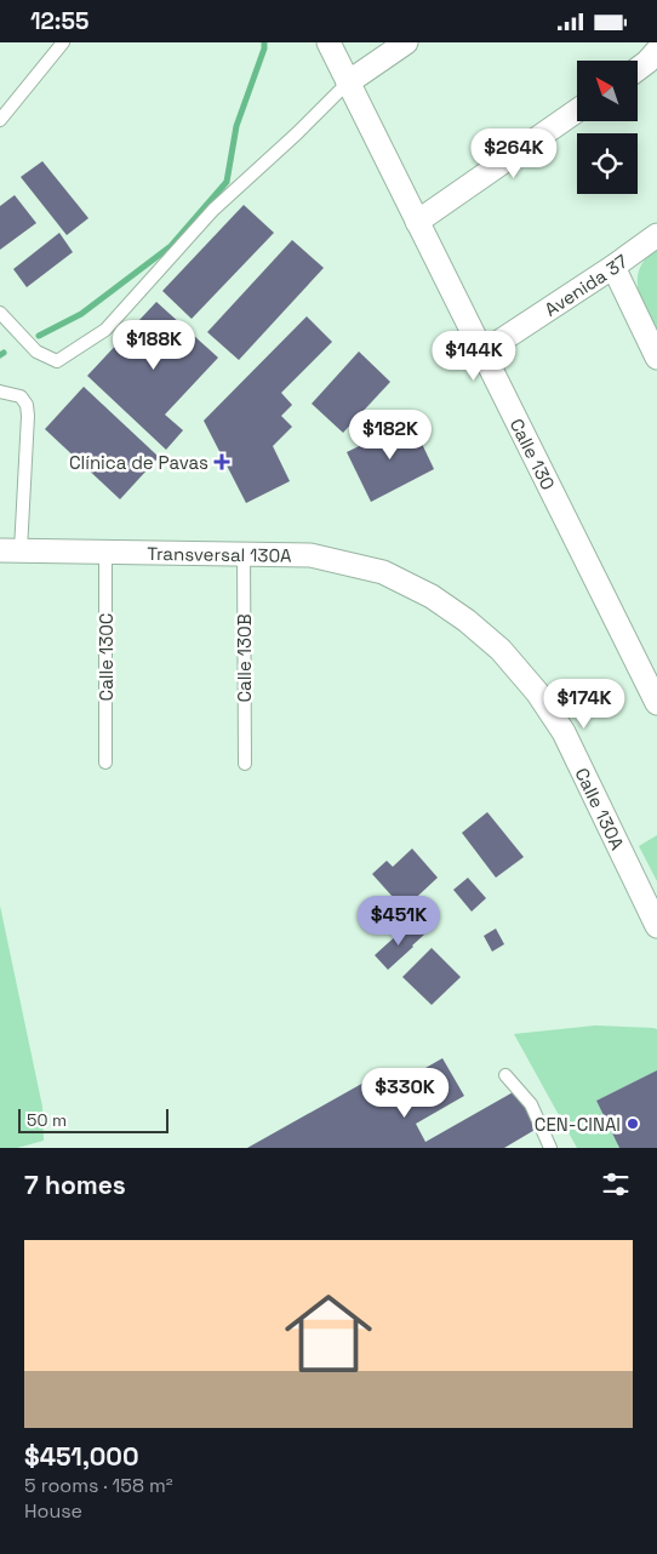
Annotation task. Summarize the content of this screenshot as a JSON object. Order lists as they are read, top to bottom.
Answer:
{
  "streets": {
    "street": [
      "Avenida 37",
      "Calle 130",
      "Transversal 130A",
      "Calle 130A"
    ],
    "lane": ["Calle 130C", "Calle 130B"]
  },
  "crossings": [
    ["Avenida 37", "Calle 130"],
    ["Transversal 130A", "Calle 130C"],
    ["Transversal 130A", "Calle 130B"],
    ["Transversal 130A", "Calle 130A"]
  ],
  "places": {
    "health": ["Clínica de Pavas"],
    "other": ["CEN-CINAI"]
  },
  "scale_bar": "50 m",
  "north": "top left",
  "page": {
    "status": "12:55",
    "price": [
      "$264K",
      "$188K",
      "$144K",
      "$182K",
      "$174K",
      "$451K",
      "$330K"
    ],
    "scale": "50 m",
    "heading": "7 homes",
    "list": [
      {
        "name": "$451,000",
        "note": "5 rooms · 158 m² · House"
      }
    ]
  }
}
